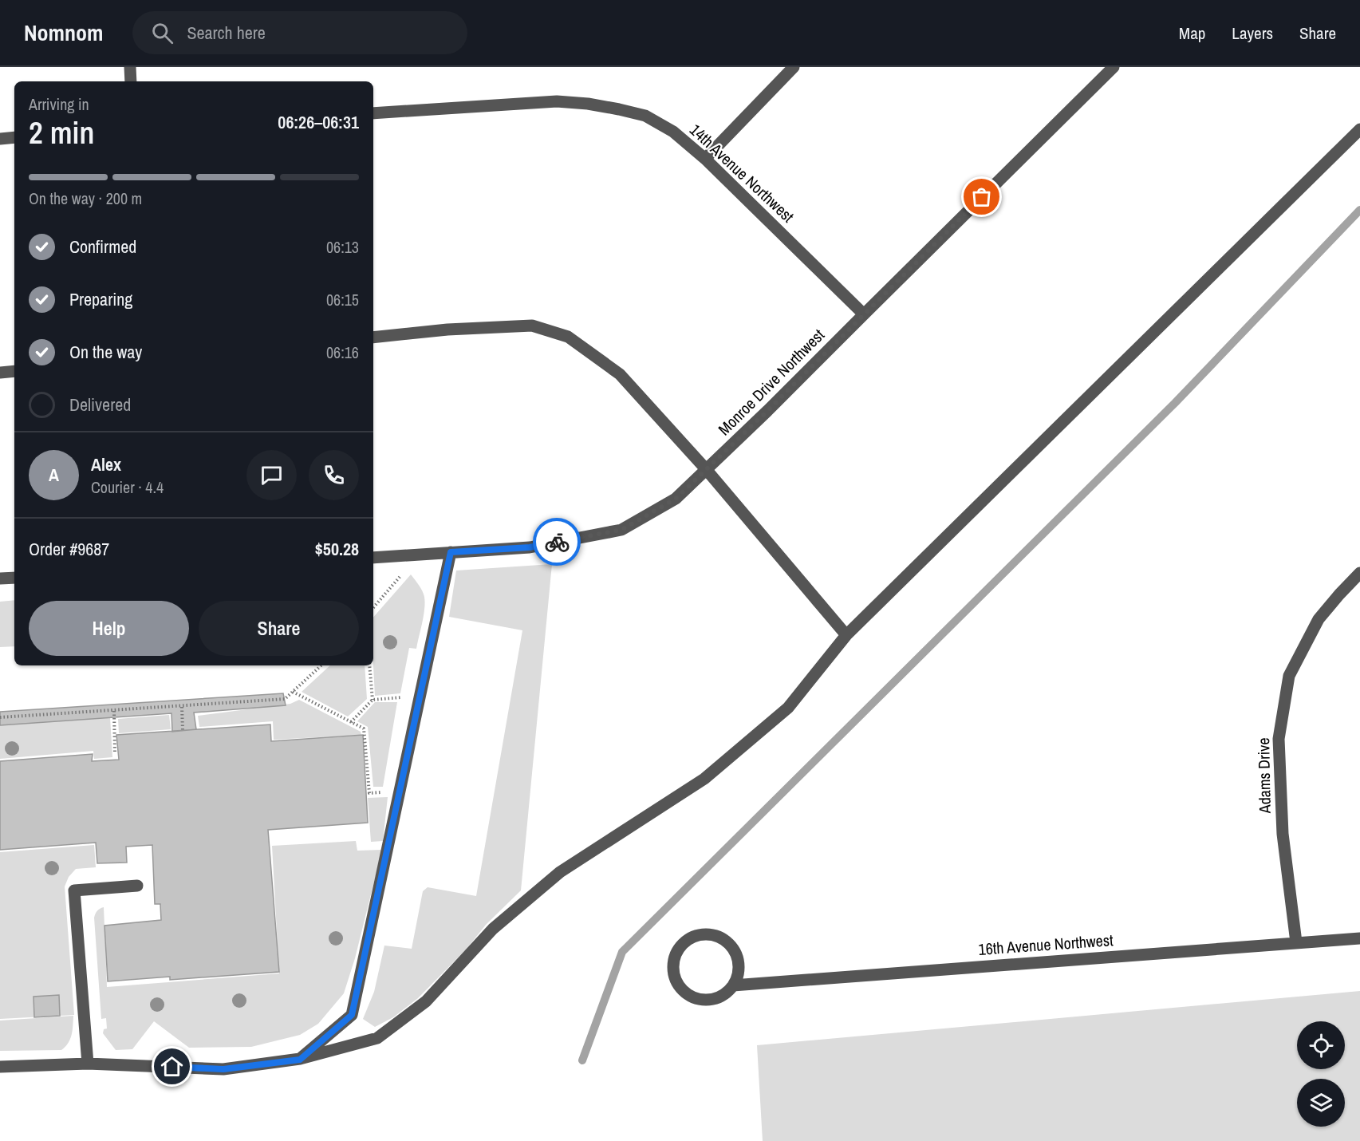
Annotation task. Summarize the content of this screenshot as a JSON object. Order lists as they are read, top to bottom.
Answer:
{
  "streets": {
    "street": [
      "14th Avenue Northwest",
      "Monroe Drive Northwest",
      "Adams Drive",
      "16th Avenue Northwest"
    ]
  },
  "crossings": [
    ["14th Avenue Northwest", "Monroe Drive Northwest"],
    ["Adams Drive", "16th Avenue Northwest"]
  ],
  "page": {
    "header": "Nomnom",
    "search": "Search here",
    "nav": ["Map", "Layers", "Share"],
    "heading": ["2 min", "Arriving in", "06:26–06:31"],
    "panel": [
      "Alex",
      "Courier · 4.4",
      "Order #9687",
      "$50.28"
    ],
    "bar": "On the way · 200 m",
    "list": [
      ["Confirmed", "06:13"],
      ["Preparing", "06:15"],
      ["On the way", "06:16"],
      "Delivered"
    ],
    "round": "A",
    "buttons": ["Help", "Share"]
  }
}
